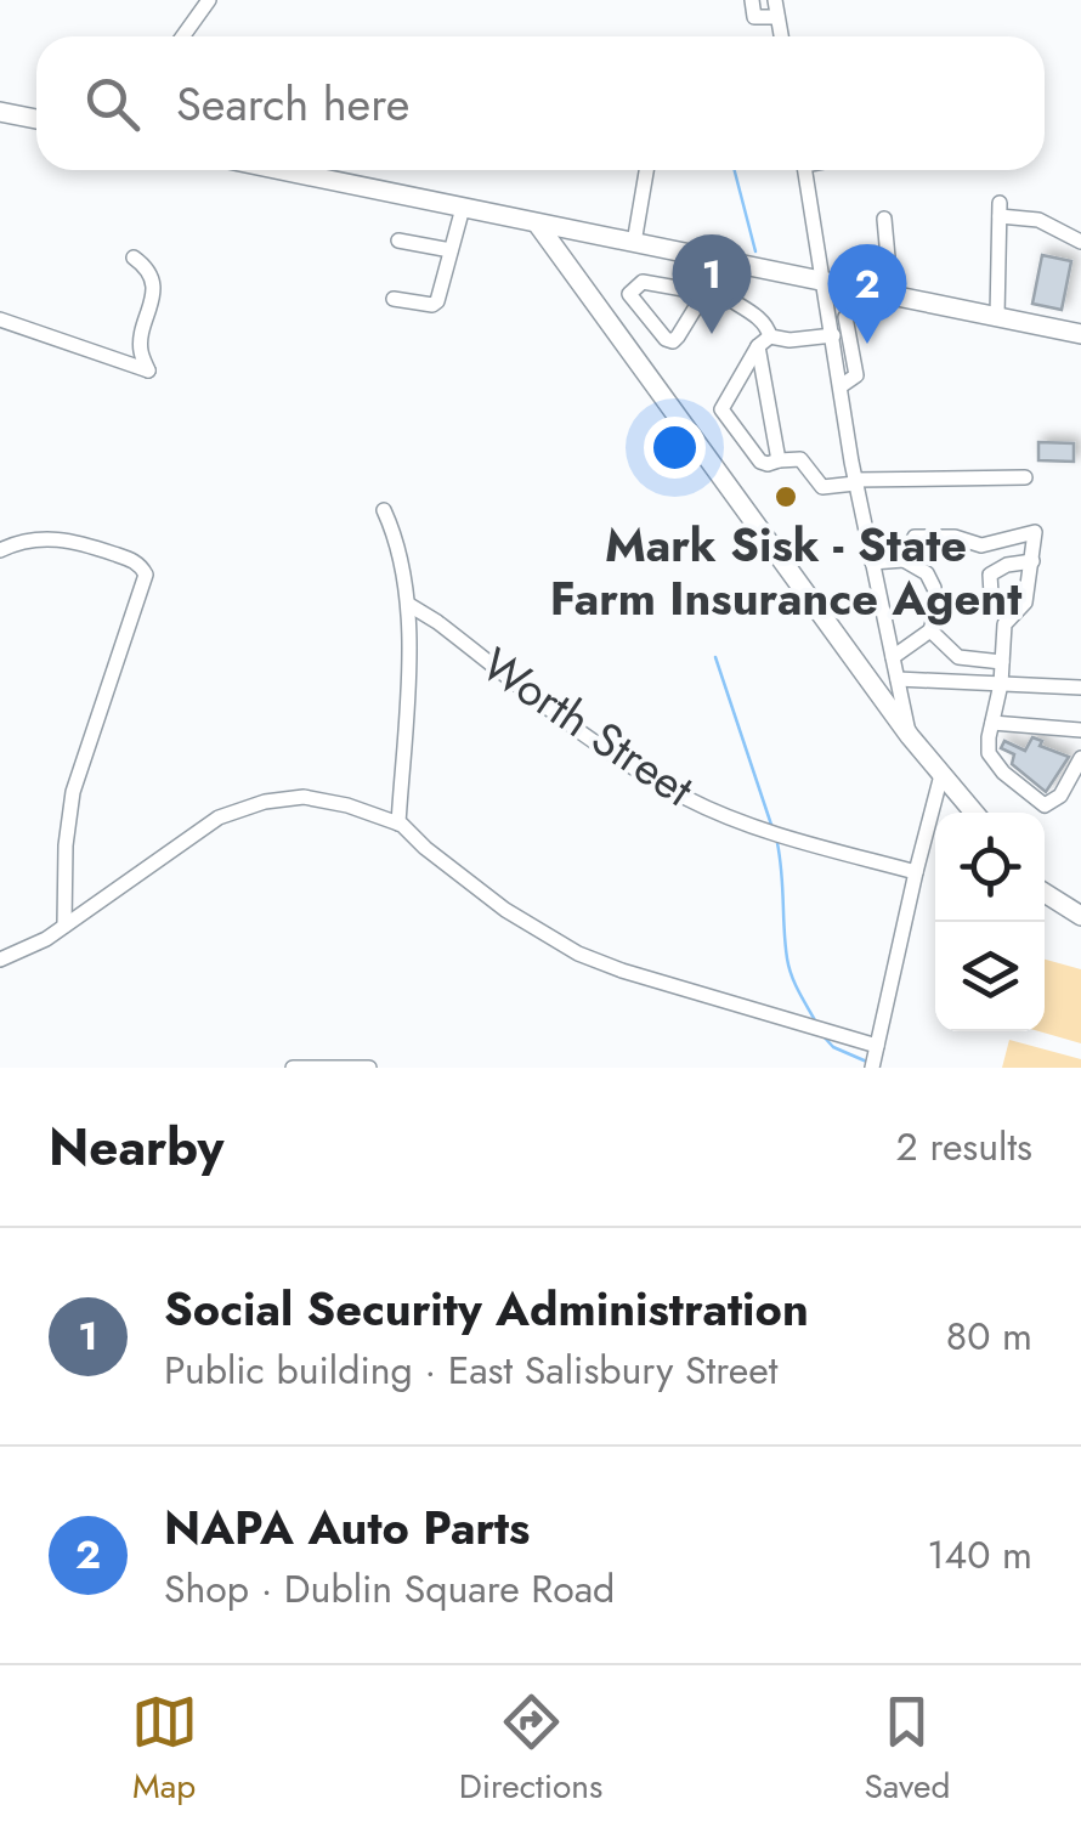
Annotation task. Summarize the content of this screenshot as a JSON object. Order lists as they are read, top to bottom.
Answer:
{
  "streets": {
    "street": ["Worth Street"]
  },
  "places": ["Mark Sisk - State Farm Insurance Agent"],
  "page": {
    "search": "Search here",
    "pins": ["1", "2"],
    "heading": ["Nearby", "2 results"],
    "list": [
      {
        "mark": "1",
        "name": "Social Security Administration",
        "note": "Public building · East Salisbury Street",
        "value": "80 m"
      },
      {
        "mark": "2",
        "name": "NAPA Auto Parts",
        "note": "Shop · Dublin Square Road",
        "value": "140 m"
      }
    ],
    "nav": ["Map", "Directions", "Saved"]
  }
}
